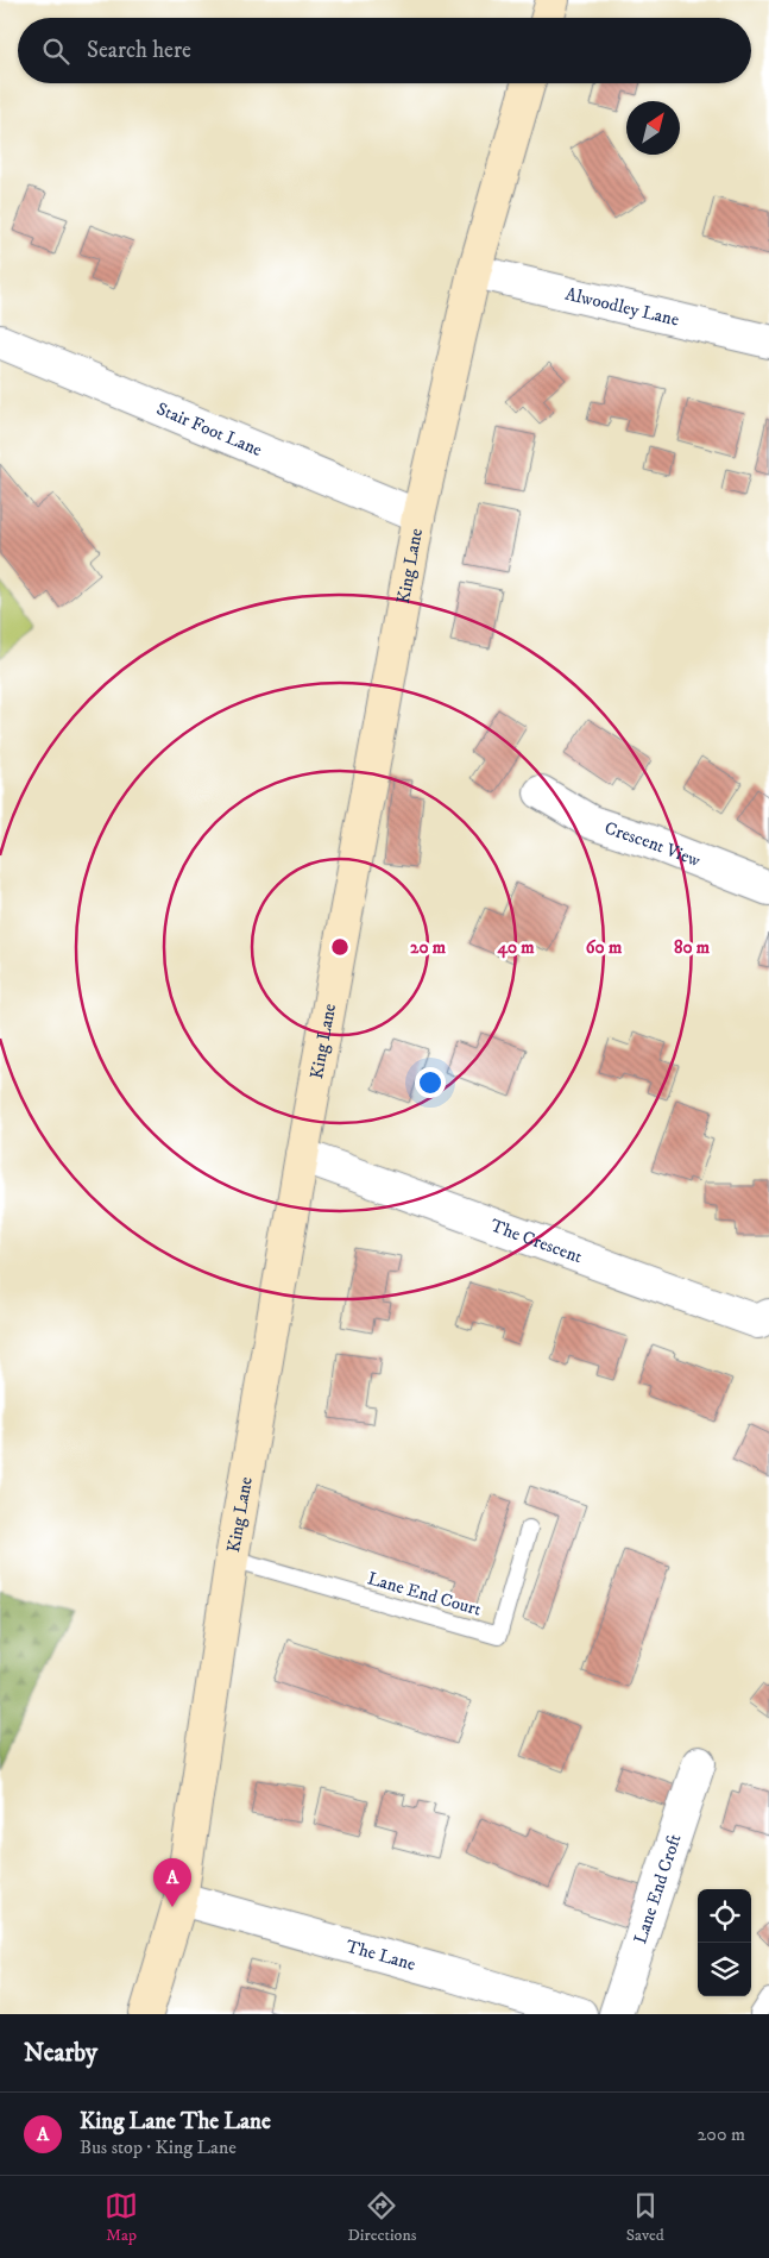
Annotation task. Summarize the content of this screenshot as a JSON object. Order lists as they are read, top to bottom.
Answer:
{
  "streets": {
    "street": [
      "Alwoodley Lane",
      "Stair Foot Lane",
      "King Lane",
      "Crescent View",
      "The Crescent",
      "Lane End Croft",
      "The Lane"
    ],
    "lane": ["Lane End Court"]
  },
  "crossings": [
    ["Alwoodley Lane", "King Lane"],
    ["Stair Foot Lane", "King Lane"],
    ["King Lane", "The Crescent"],
    ["King Lane", "Lane End Court"],
    ["King Lane", "The Lane"]
  ],
  "north": "top right",
  "page": {
    "search": "Search here",
    "pins": "A",
    "heading": "Nearby",
    "list": [
      {
        "mark": "A",
        "name": "King Lane The Lane",
        "note": "Bus stop · King Lane",
        "value": "200 m"
      }
    ],
    "nav": ["Map", "Directions", "Saved"]
  },
  "rings": [
    "20 m",
    "40 m",
    "60 m",
    "80 m"
  ]
}
